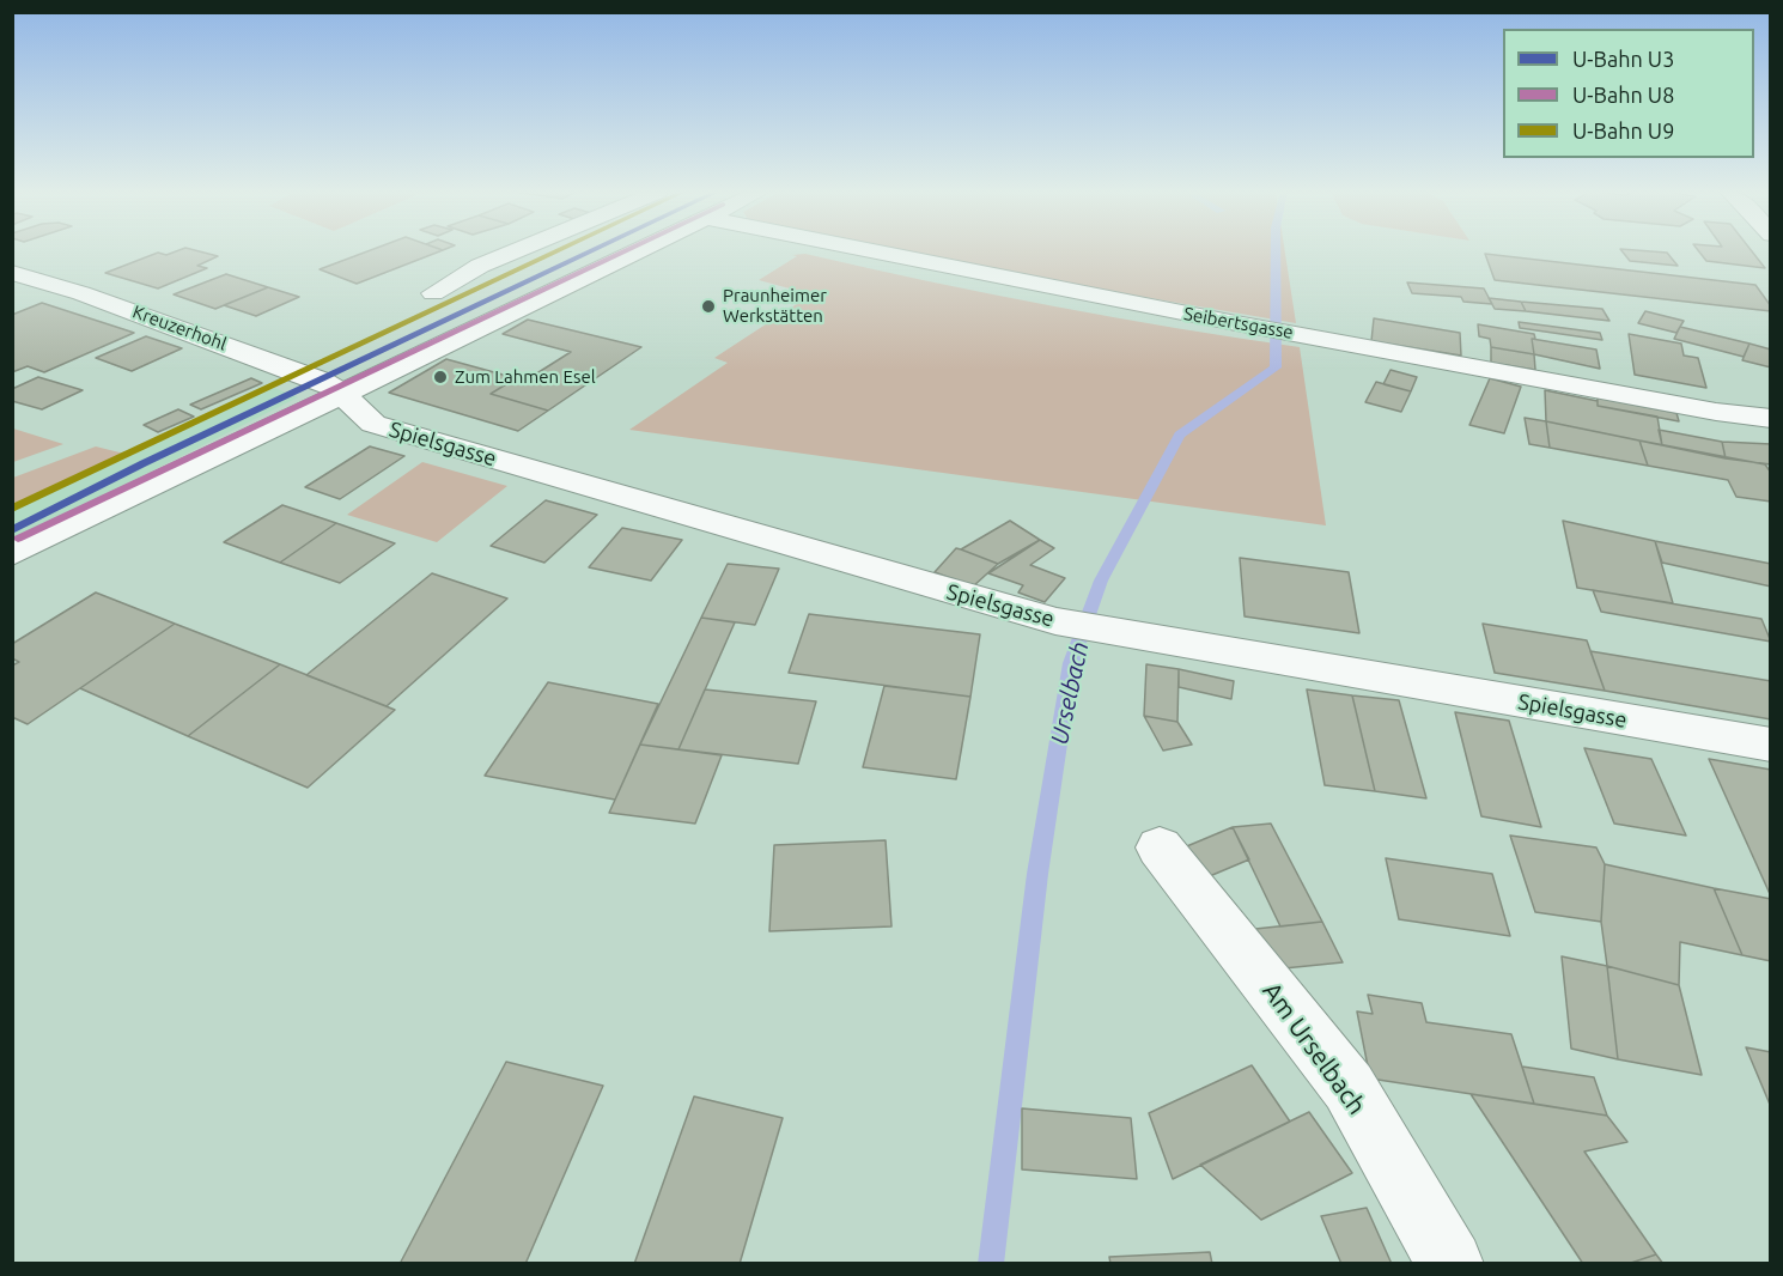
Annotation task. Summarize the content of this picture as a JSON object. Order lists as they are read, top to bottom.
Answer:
{
  "streets": {
    "street": [
      "Seibertsgasse",
      "Kreuzerhohl",
      "Spielsgasse",
      "Am Urselbach"
    ]
  },
  "crossings": [
    ["Kreuzerhohl", "Spielsgasse"]
  ],
  "water": ["Urselbach"],
  "places": ["Praunheimer Werkstätten", "Zum Lahmen Esel"],
  "lines": ["metro line U3", "metro line U8", "metro line U9"],
  "legend": ["U-Bahn U3", "U-Bahn U8", "U-Bahn U9"]
}
